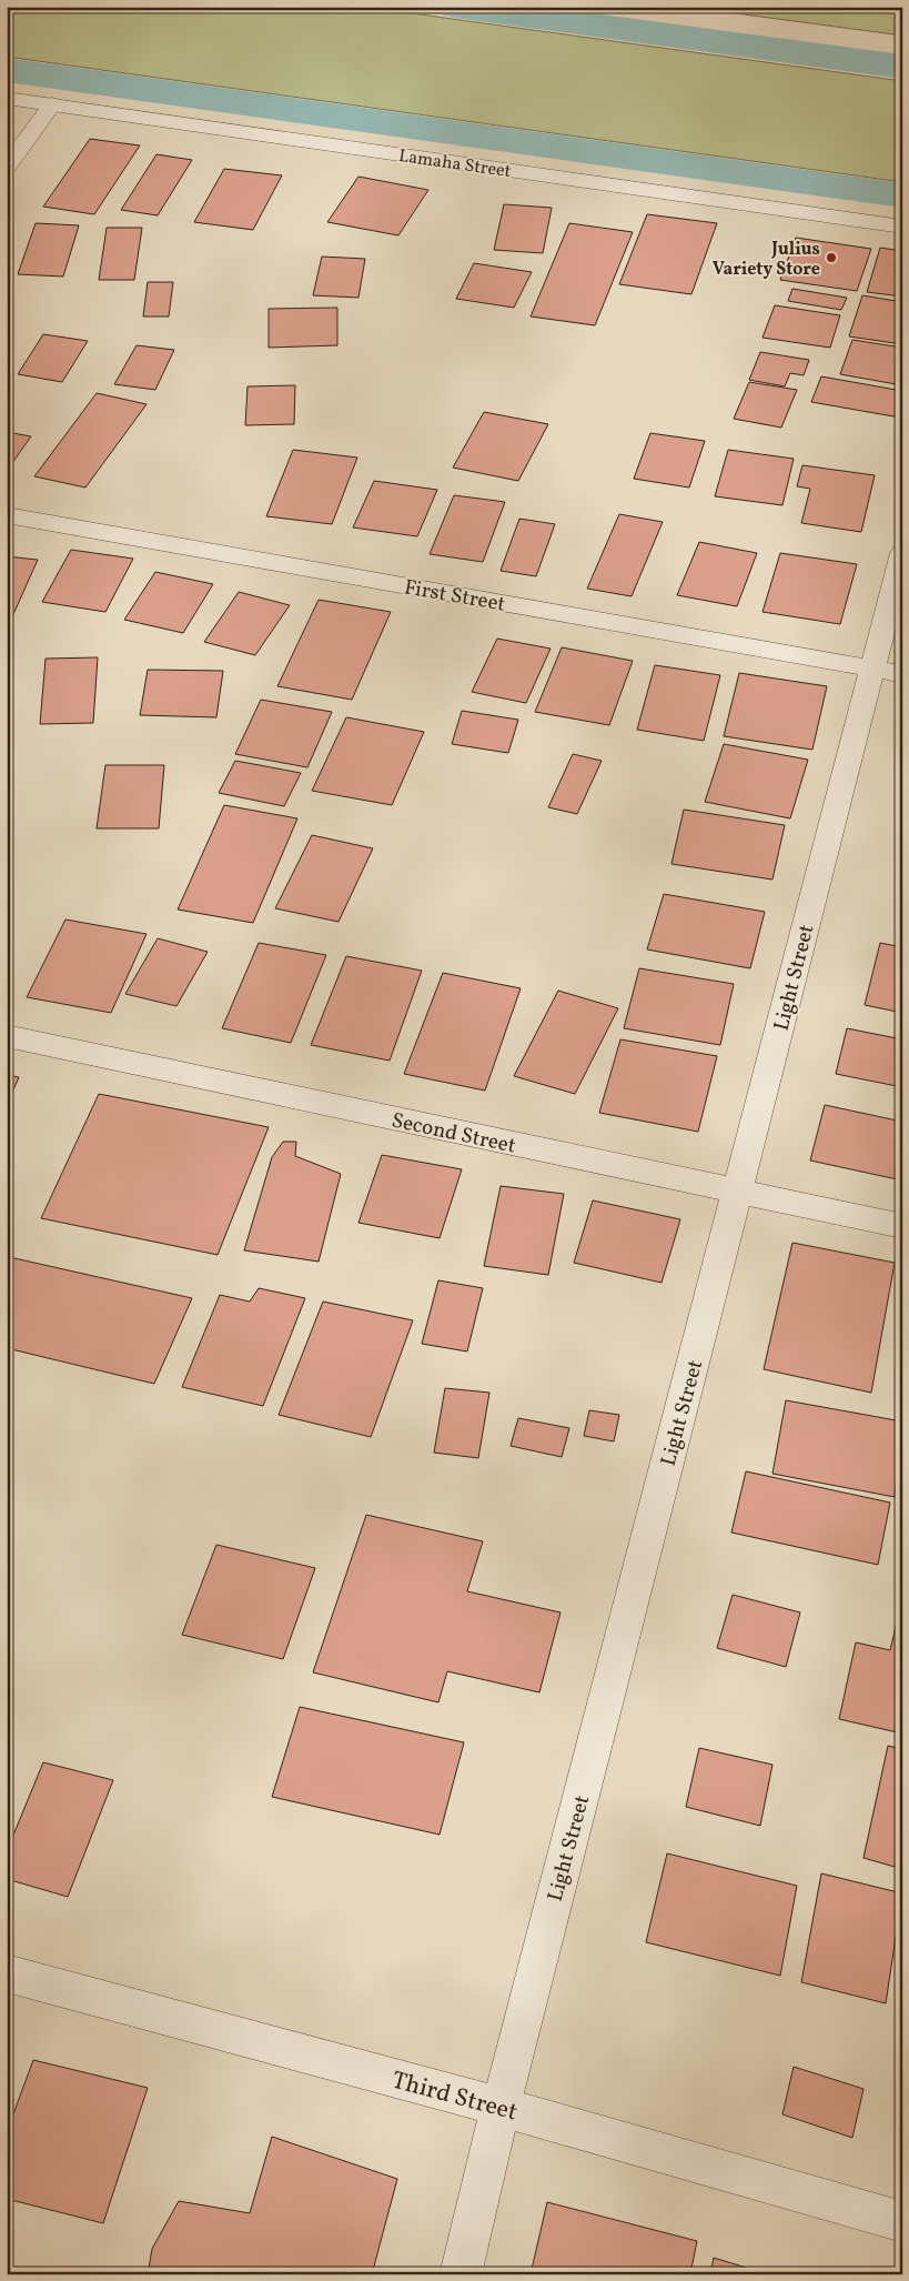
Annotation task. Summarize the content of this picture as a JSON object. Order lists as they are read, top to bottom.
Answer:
{
  "streets": {
    "street": [
      "Lamaha Street",
      "First Street",
      "Light Street",
      "Second Street",
      "Third Street"
    ]
  },
  "crossings": [
    ["First Street", "Light Street"],
    ["Light Street", "Second Street"],
    ["Light Street", "Third Street"]
  ],
  "places": ["Julius Variety Store"]
}
